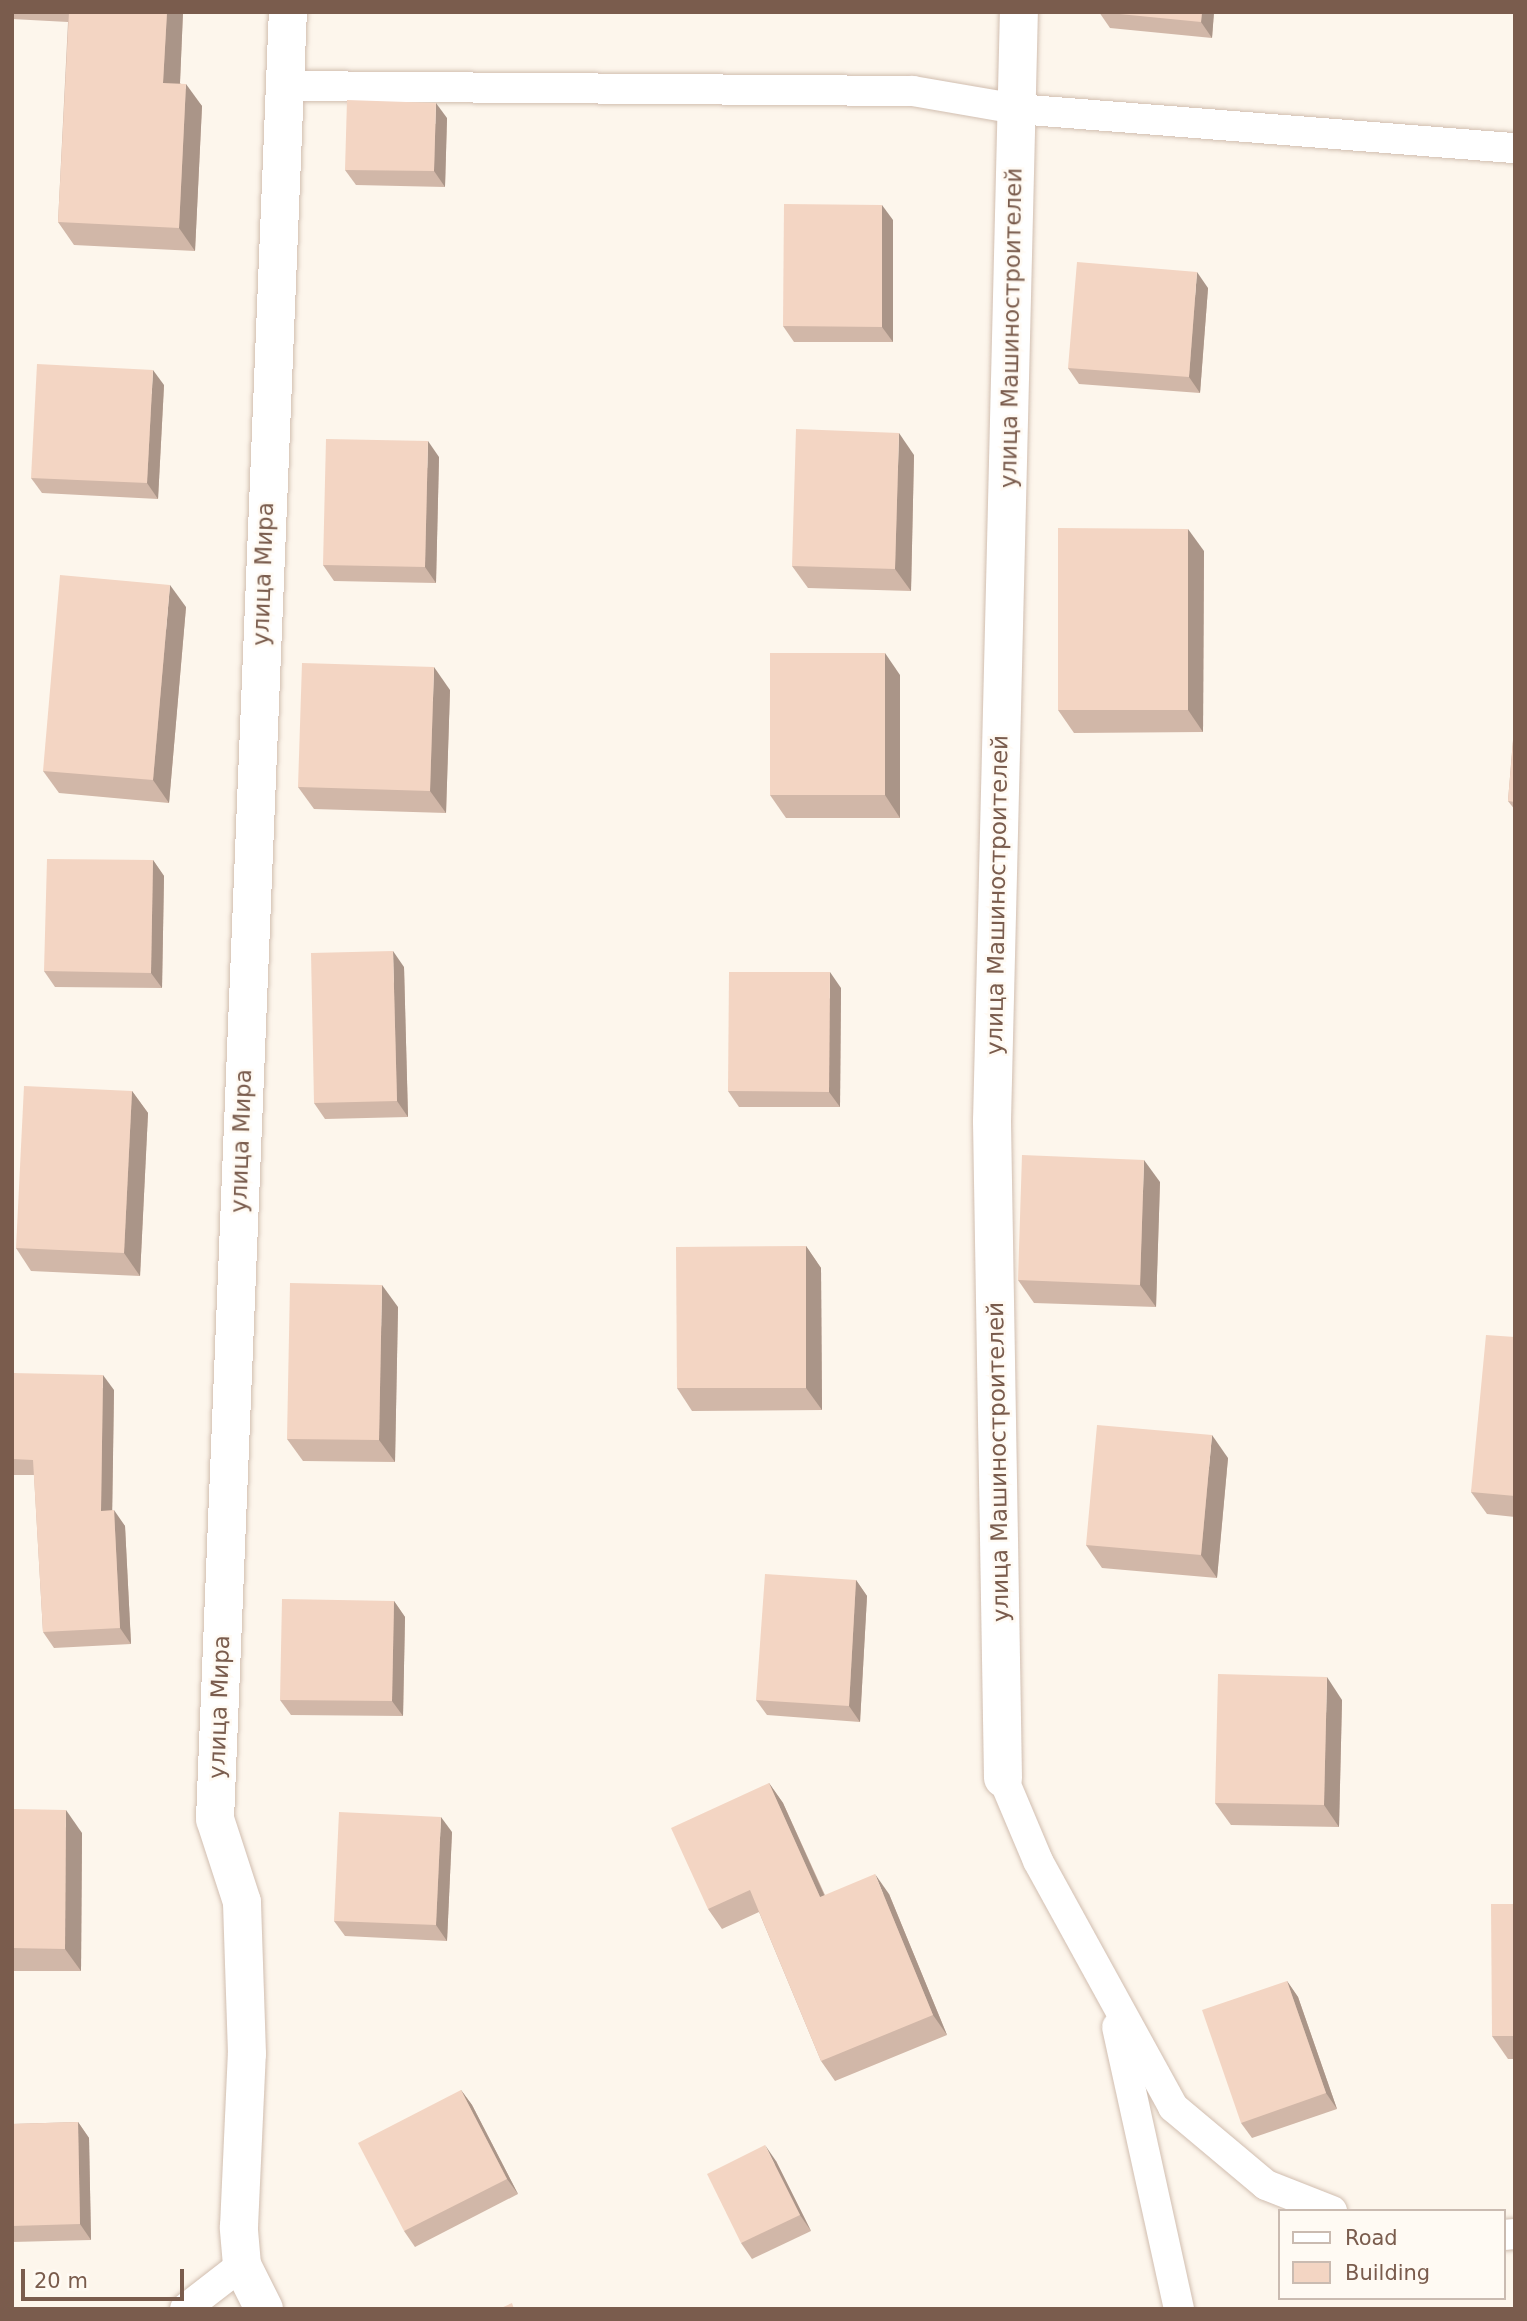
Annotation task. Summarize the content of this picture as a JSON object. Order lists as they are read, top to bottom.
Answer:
{
  "streets": {
    "street": ["улица Машиностроителей", "улица Мира"]
  },
  "legend": ["Road", "Building"],
  "scale_bar": "20 m"
}
